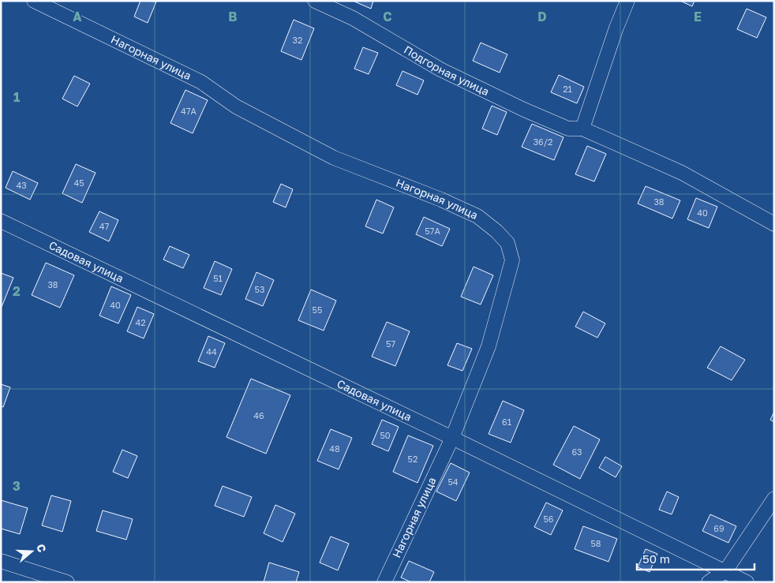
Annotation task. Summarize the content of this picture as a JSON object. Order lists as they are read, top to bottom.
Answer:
{
  "streets": {
    "street": ["Нагорная улица", "Подгорная улица", "Садовая улица"]
  },
  "crossings": [
    ["Нагорная улица", "Садовая улица"]
  ],
  "house_numbers": [
    "32",
    "21",
    "47А",
    "36/2",
    "45",
    "43",
    "38",
    "40",
    "47",
    "57А",
    "51",
    "38",
    "53",
    "40",
    "55",
    "42",
    "57",
    "44",
    "46",
    "61",
    "50",
    "48",
    "63",
    "52",
    "54",
    "56",
    "69",
    "58"
  ],
  "scale_bar": "50 m",
  "north": "right",
  "grid": {
    "columns": [
      "A",
      "B",
      "C",
      "D",
      "E"
    ],
    "rows": ["1", "2", "3"]
  }
}
